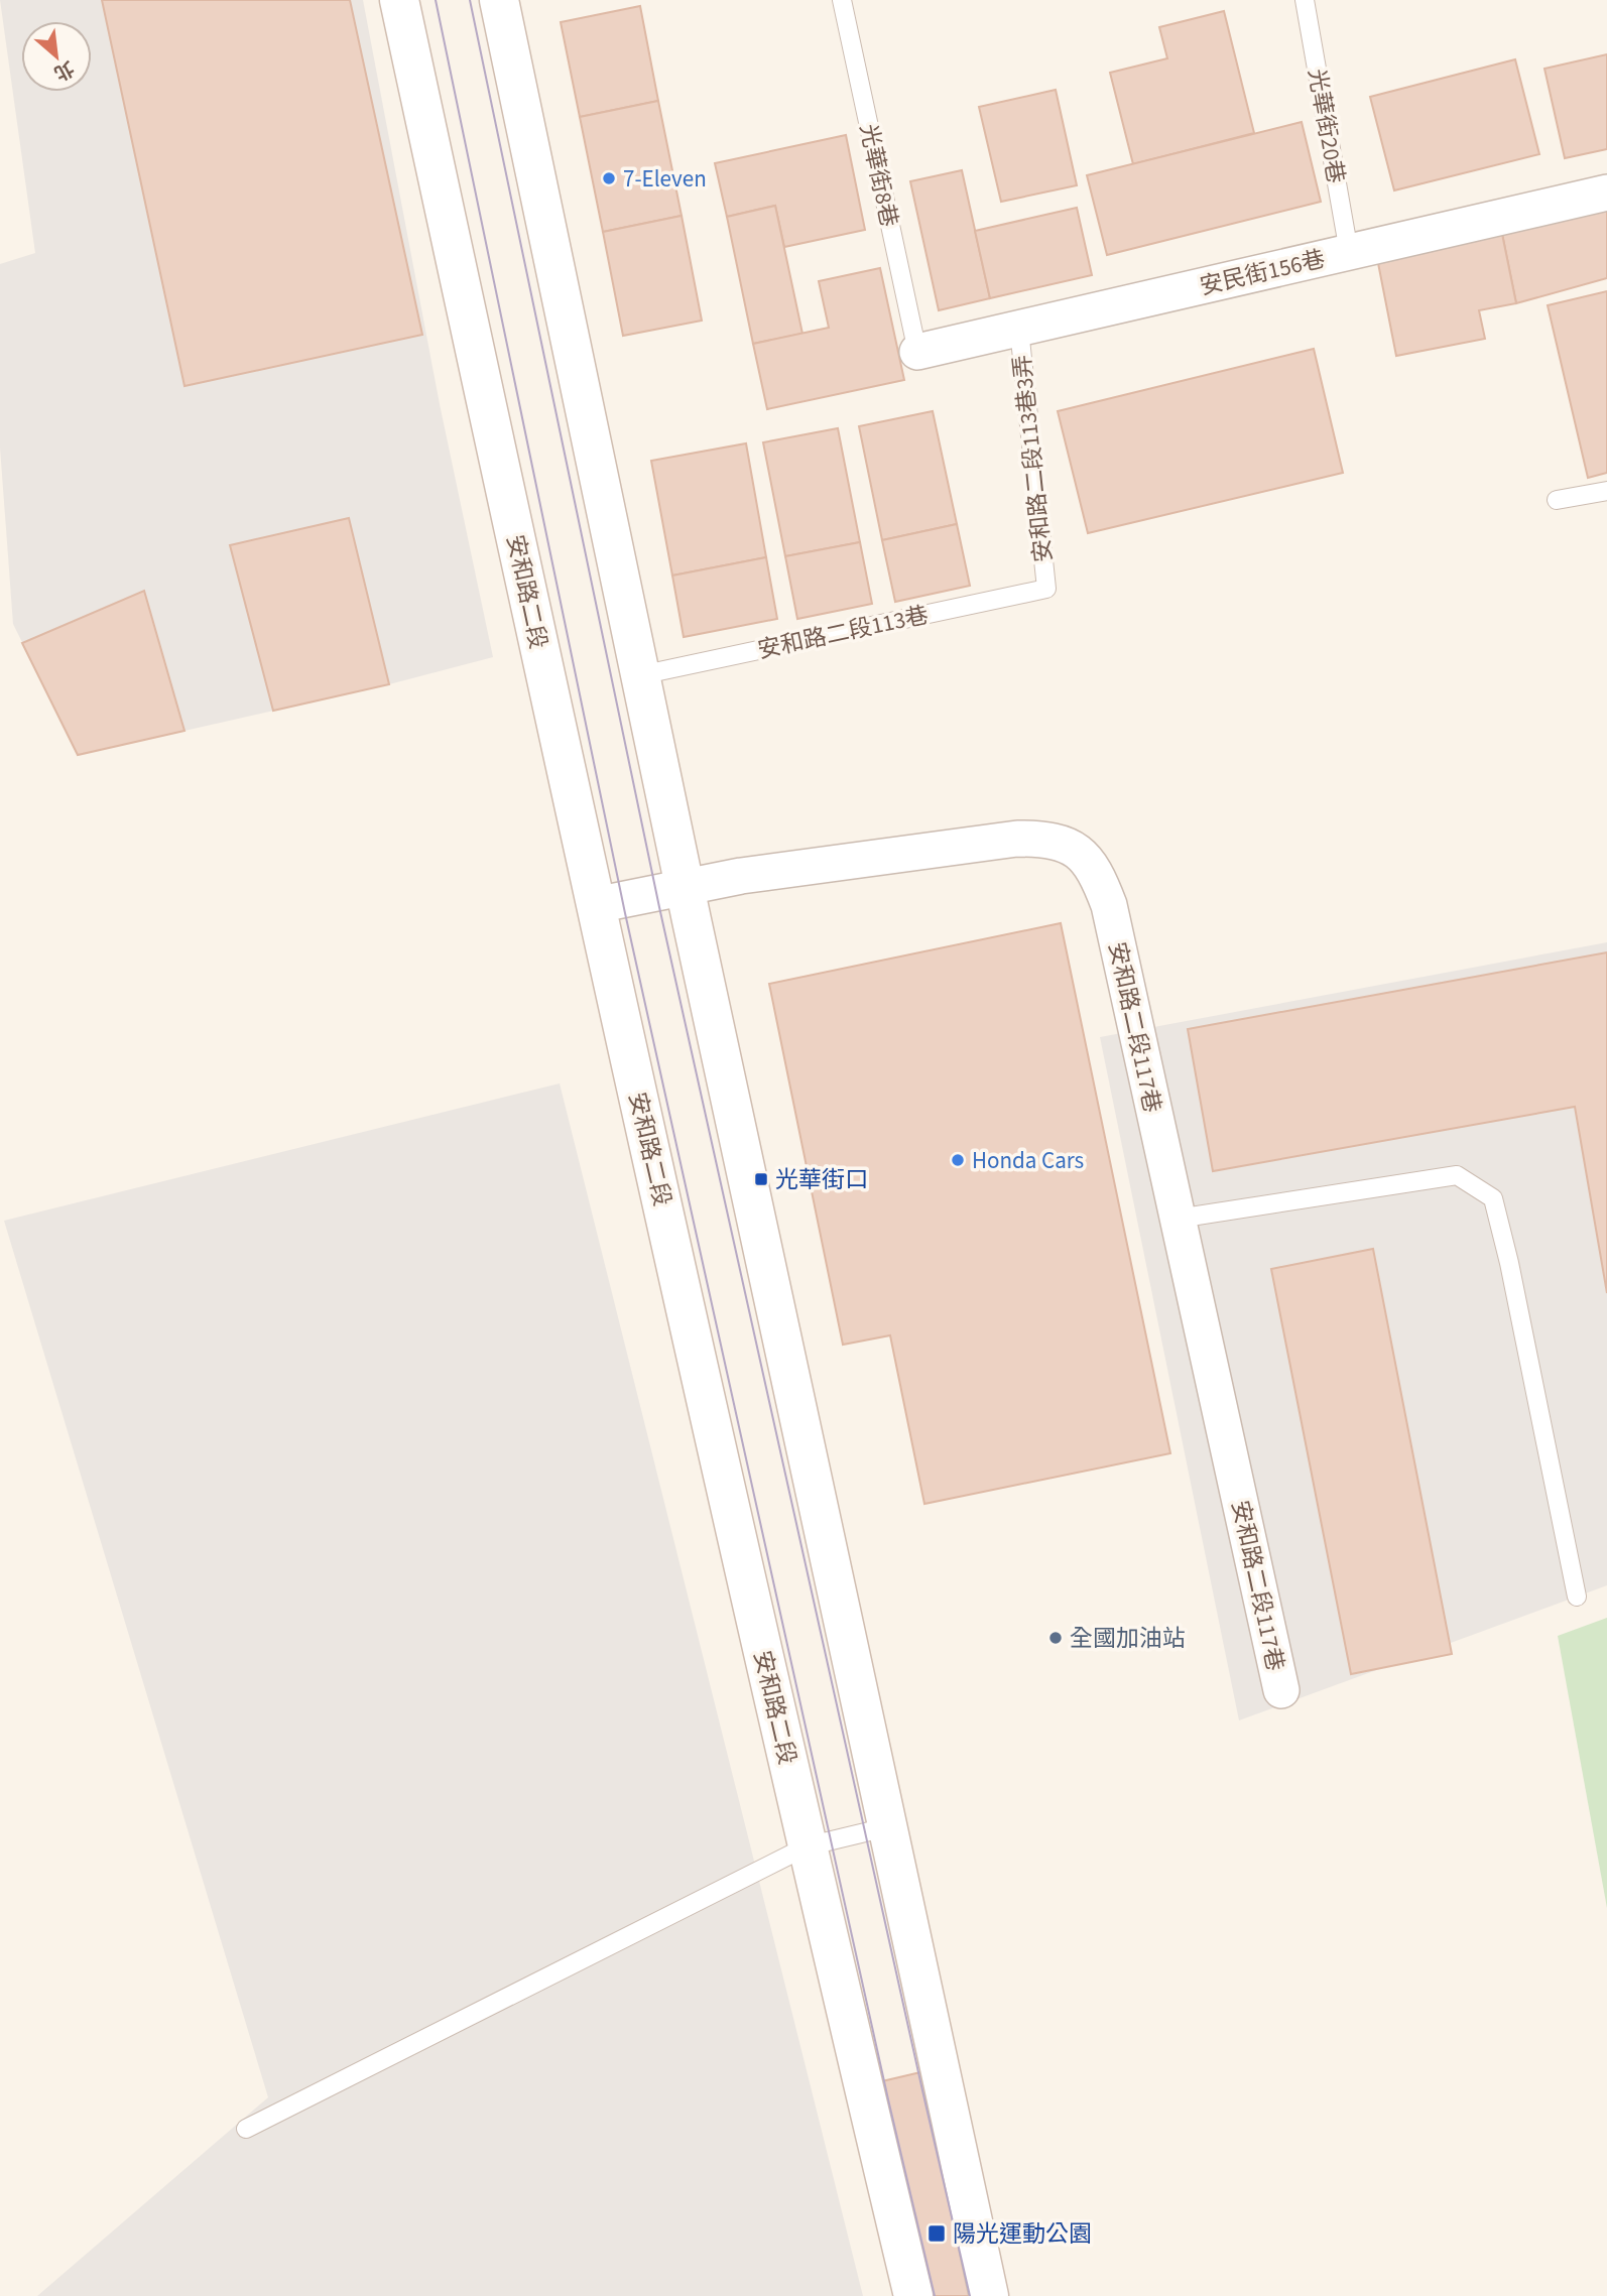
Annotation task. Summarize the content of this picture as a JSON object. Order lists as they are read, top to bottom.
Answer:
{
  "streets": {
    "main road": ["安和路二段"],
    "street": ["安民街156巷", "安和路二段117巷"],
    "lane": [
      "光華街20巷",
      "光華街8巷",
      "安和路二段113巷3弄",
      "安和路二段113巷"
    ]
  },
  "crossings": [
    ["光華街20巷", "安民街156巷"],
    ["光華街8巷", "安民街156巷"],
    ["安民街156巷", "安和路二段113巷3弄"],
    ["安和路二段113巷3弄", "安和路二段113巷"],
    ["安和路二段", "安和路二段117巷"]
  ],
  "places": {
    "other": ["7-Eleven", "Honda Cars", "全國加油站"],
    "transit": ["光華街口", "陽光運動公園"]
  },
  "north": "bottom right"
}
